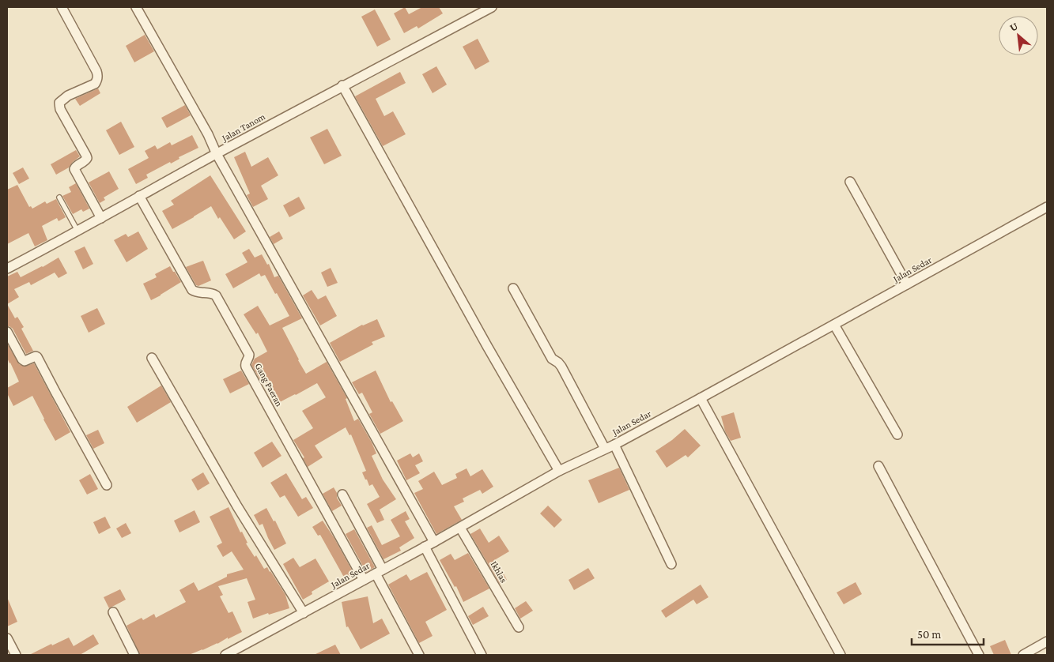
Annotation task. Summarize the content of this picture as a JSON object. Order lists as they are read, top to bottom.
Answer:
{
  "streets": {
    "street": [
      "Jalan Tanom",
      "Jalan Sedar",
      "Gang Paeran",
      "Ikhlas"
    ]
  },
  "crossings": [
    ["Jalan Tanom", "Gang Paeran"],
    ["Jalan Sedar", "Gang Paeran"],
    ["Jalan Sedar", "Ikhlas"]
  ],
  "scale_bar": "50 m",
  "north": "top left"
}
